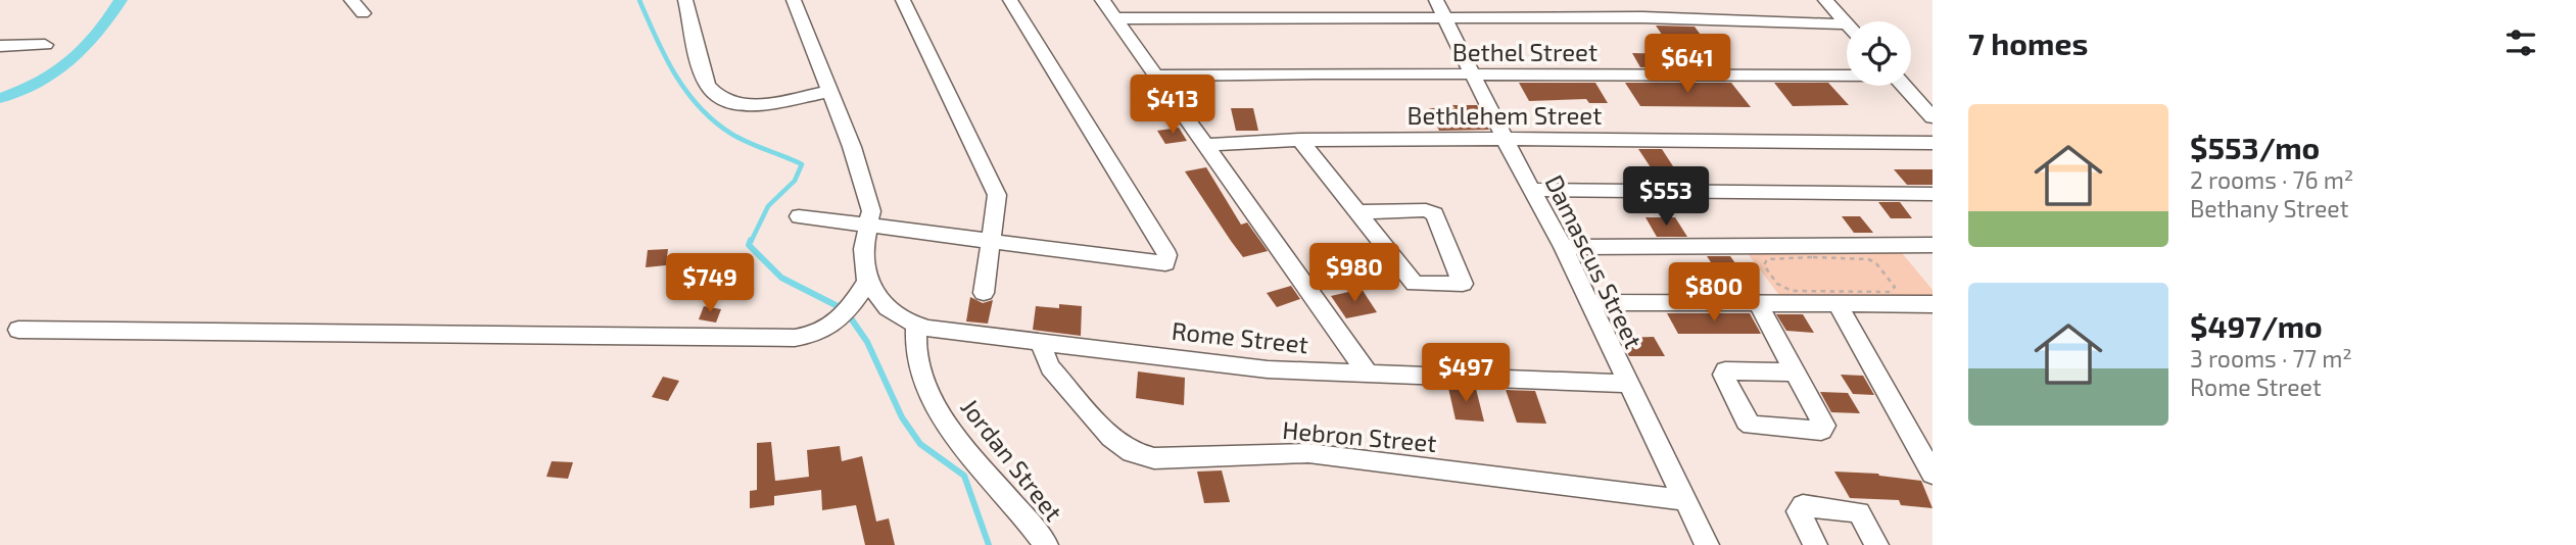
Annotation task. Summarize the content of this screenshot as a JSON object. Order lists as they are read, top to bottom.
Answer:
{
  "streets": {
    "street": [
      "Bethel Street",
      "Bethlehem Street",
      "Damascus Street",
      "Rome Street",
      "Hebron Street",
      "Jordan Street"
    ]
  },
  "crossings": [
    ["Bethel Street", "Damascus Street"],
    ["Bethlehem Street", "Damascus Street"],
    ["Damascus Street", "Rome Street"],
    ["Damascus Street", "Hebron Street"],
    ["Rome Street", "Hebron Street"],
    ["Rome Street", "Jordan Street"]
  ],
  "page": {
    "heading": "7 homes",
    "price": [
      "$641",
      "$413",
      "$553",
      "$980",
      "$749",
      "$800",
      "$497"
    ],
    "list": [
      {
        "name": "$553/mo",
        "note": "2 rooms · 76 m² · Bethany Street"
      },
      {
        "name": "$497/mo",
        "note": "3 rooms · 77 m² · Rome Street"
      }
    ]
  }
}
